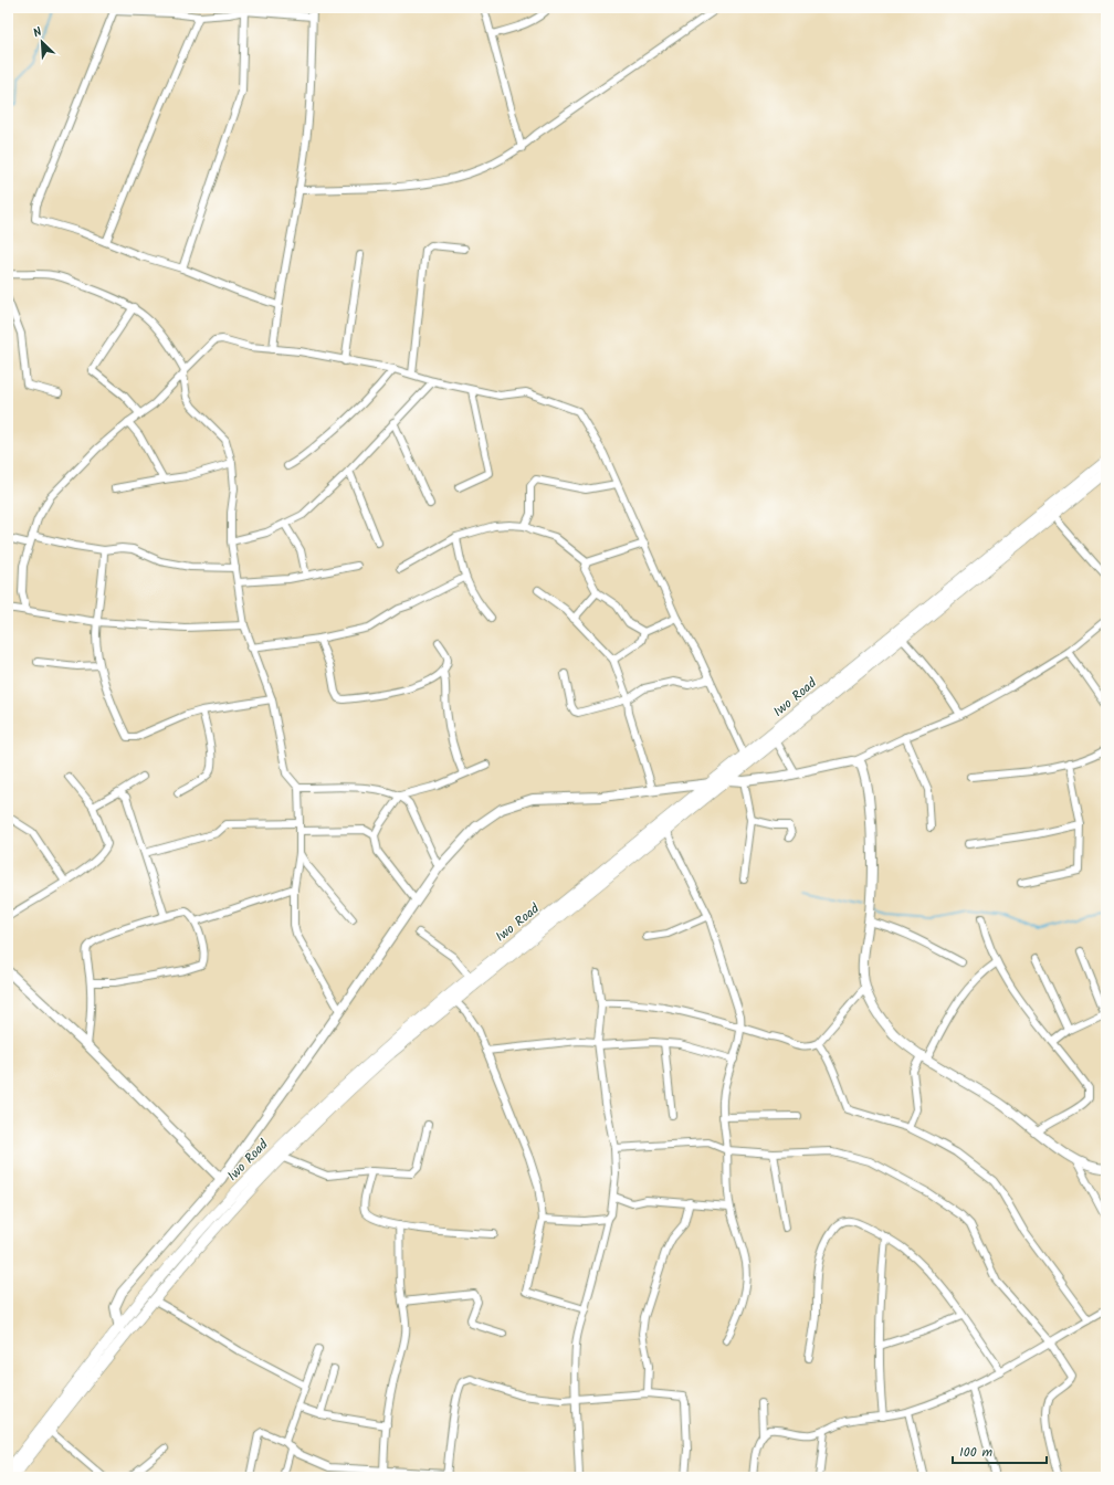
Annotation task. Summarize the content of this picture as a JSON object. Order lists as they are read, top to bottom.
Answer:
{
  "streets": {
    "main road": ["Iwo Road"]
  },
  "scale_bar": "100 m",
  "north": "top left"
}
